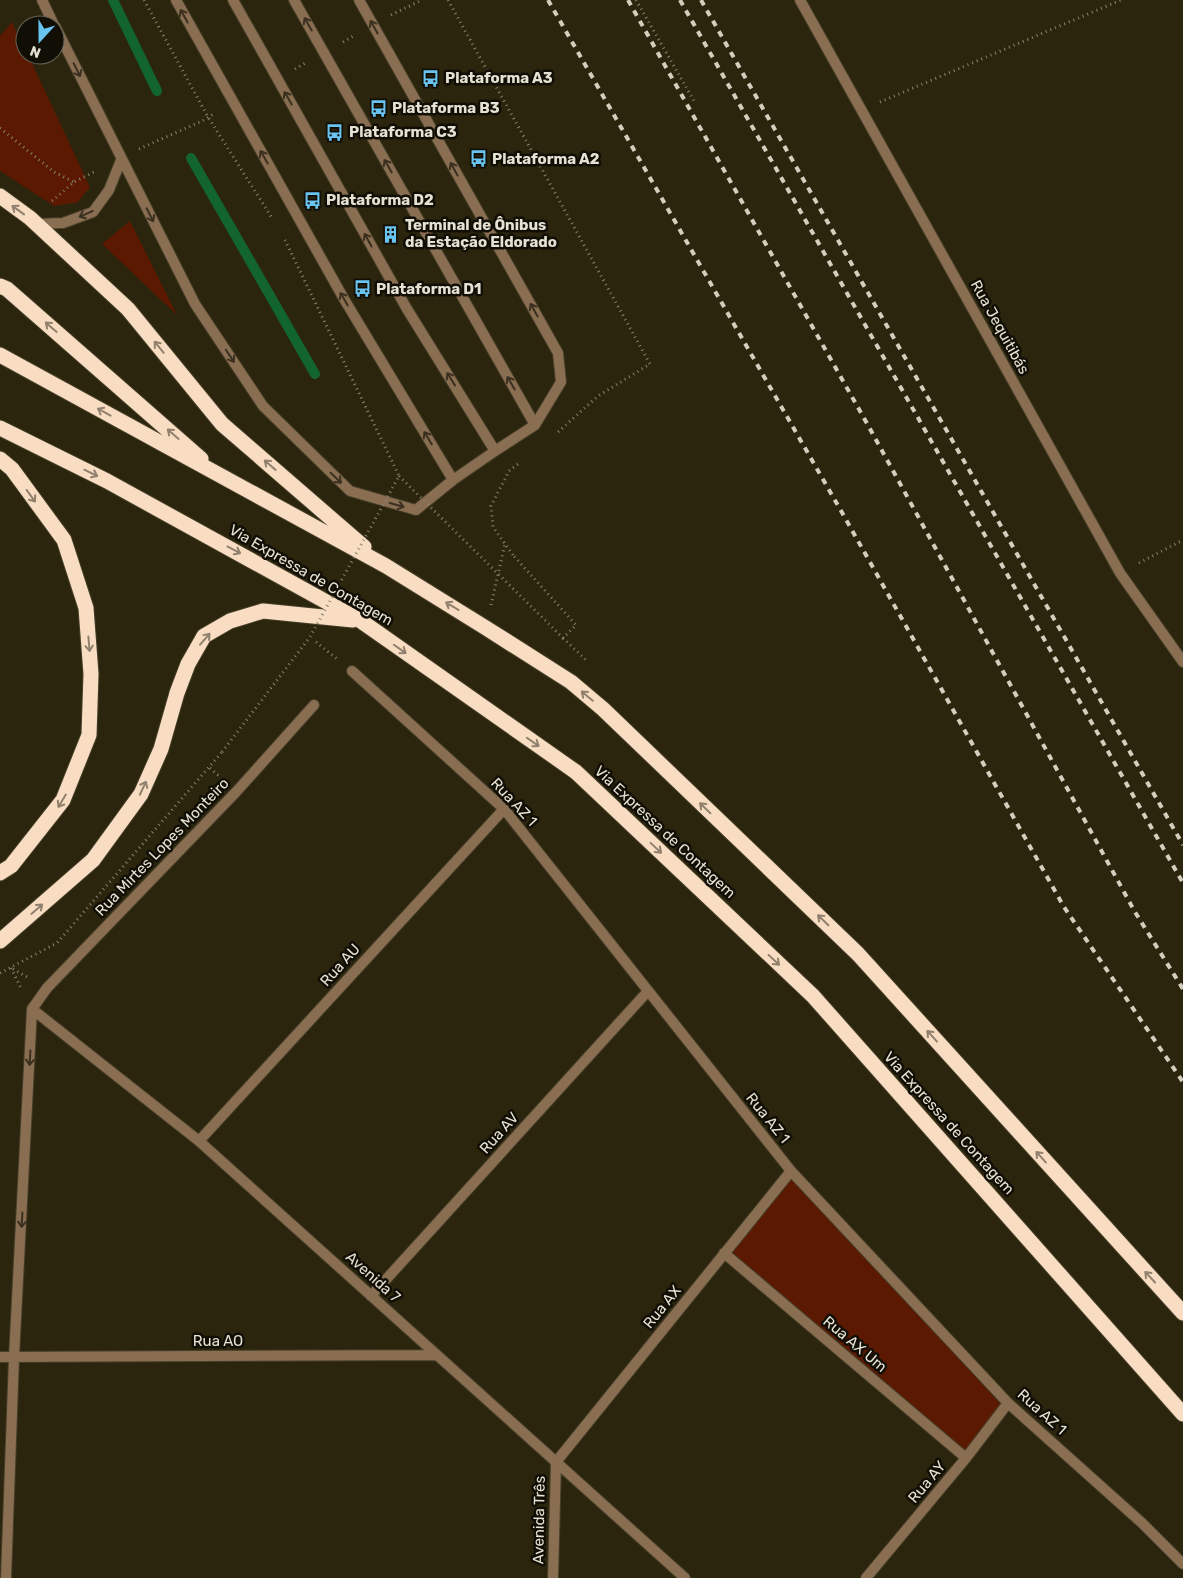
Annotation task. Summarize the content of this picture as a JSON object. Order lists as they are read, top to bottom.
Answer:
{
  "streets": {
    "highway": ["Via Expressa de Contagem"],
    "street": [
      "Rua Jequitibás",
      "Rua AZ 1",
      "Rua Mirtes Lopes Monteiro",
      "Rua AU",
      "Rua AV",
      "Avenida 7",
      "Rua AX",
      "Rua AO",
      "Rua AX Um",
      "Rua AY",
      "Avenida Três"
    ]
  },
  "crossings": [
    ["Rua AZ 1", "Rua AU"],
    ["Rua AZ 1", "Rua AV"],
    ["Rua AZ 1", "Rua AX"],
    ["Rua AZ 1", "Rua AY"],
    ["Rua Mirtes Lopes Monteiro", "Avenida 7"],
    ["Rua AU", "Avenida 7"],
    ["Rua AV", "Avenida 7"],
    ["Avenida 7", "Rua AX"],
    ["Avenida 7", "Rua AO"],
    ["Avenida 7", "Avenida Três"],
    ["Rua AX", "Rua AX Um"],
    ["Rua AX", "Avenida Três"],
    ["Rua AX Um", "Rua AY"]
  ],
  "places": {
    "bus stop": [
      "Plataforma A3",
      "Plataforma B3",
      "Plataforma C3",
      "Plataforma A2",
      "Plataforma D2",
      "Plataforma D1"
    ],
    "building": ["Terminal de Ônibus da Estação Eldorado"]
  },
  "north": "bottom"
}
